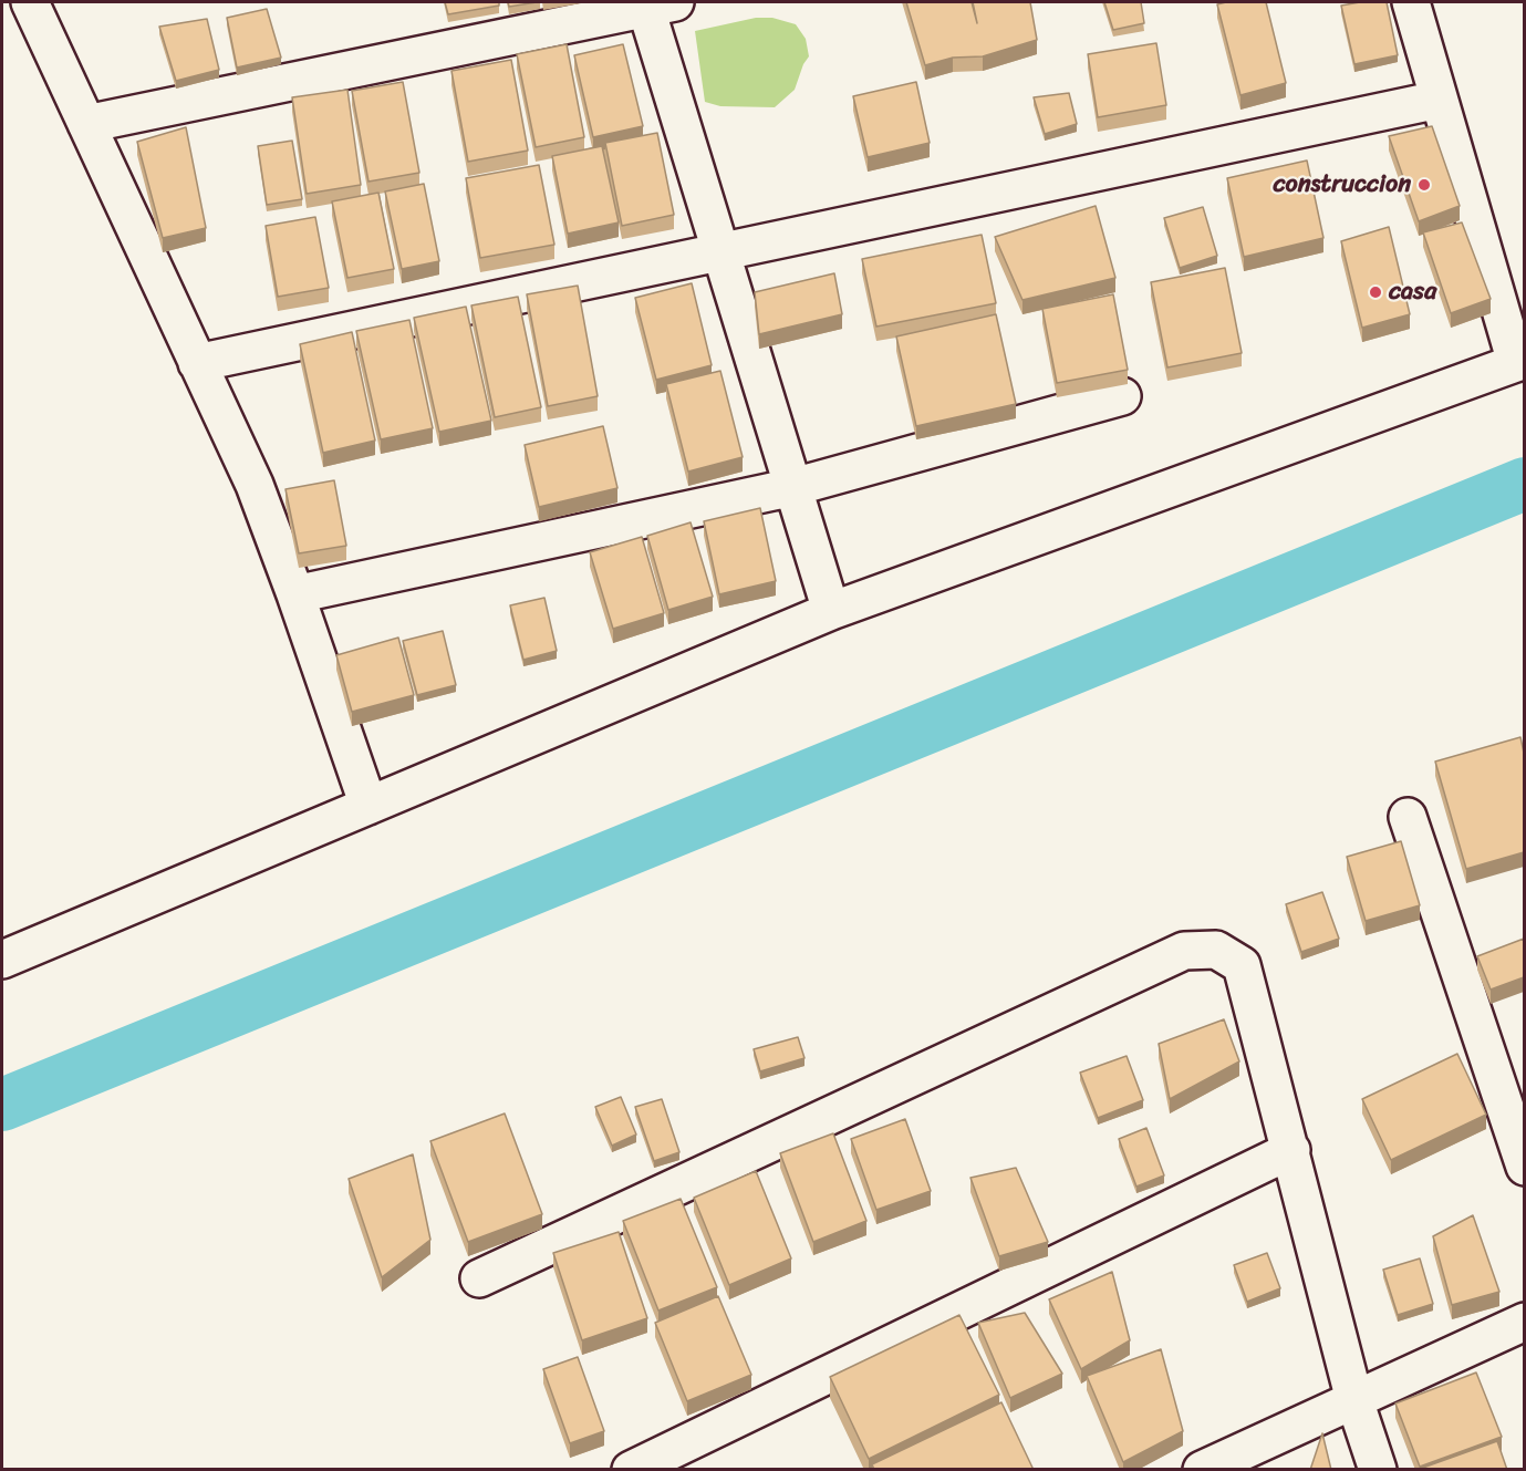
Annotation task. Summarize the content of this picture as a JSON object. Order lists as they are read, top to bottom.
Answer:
{
  "places": ["construccion", "casa"]
}
